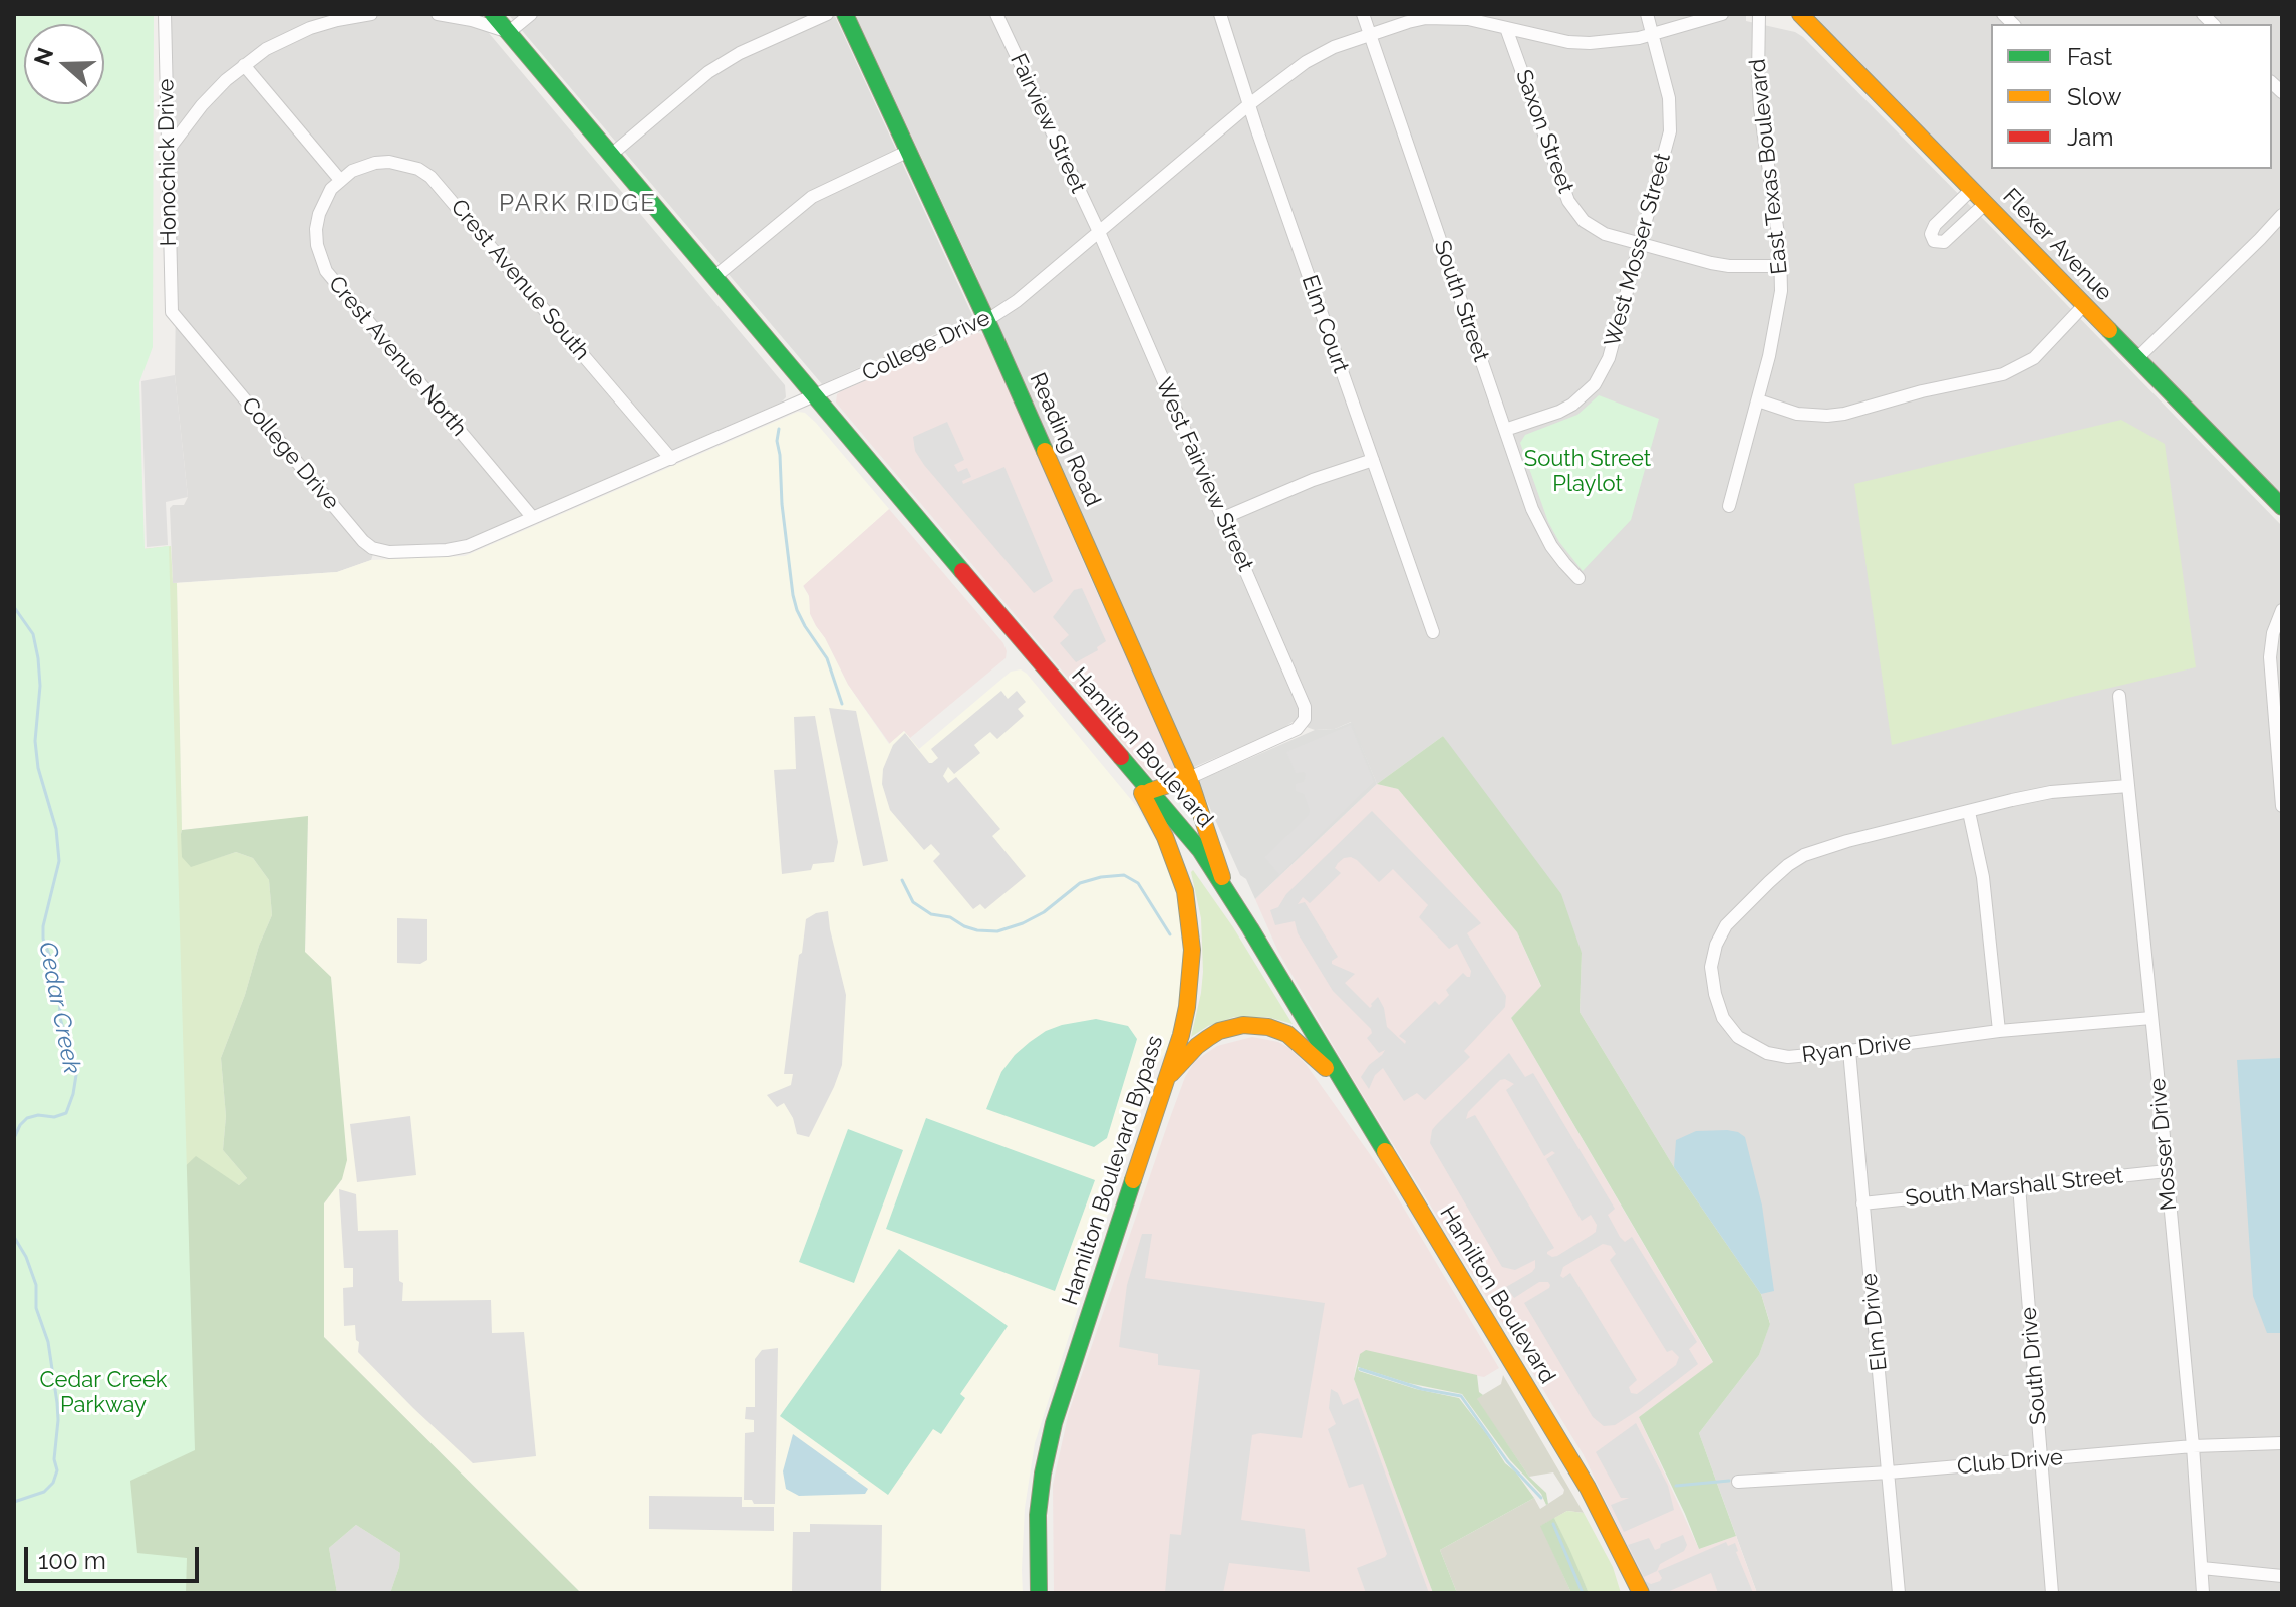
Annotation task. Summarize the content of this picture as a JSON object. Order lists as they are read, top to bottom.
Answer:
{
  "streets": {
    "main road": [
      "Flexer Avenue",
      "Reading Road",
      "Hamilton Boulevard",
      "Hamilton Boulevard Bypass"
    ],
    "street": [
      "Fairview Street",
      "Saxon Street",
      "Honochick Drive",
      "East Texas Boulevard",
      "West Mosser Street",
      "Crest Avenue South",
      "South Street",
      "Elm Court",
      "College Drive",
      "Crest Avenue North",
      "West Fairview Street",
      "Ryan Drive",
      "Mosser Drive",
      "South Marshall Street",
      "Elm Drive",
      "South Drive",
      "Club Drive"
    ]
  },
  "crossings": [
    ["Fairview Street", "College Drive"],
    ["Fairview Street", "West Fairview Street"],
    ["Saxon Street", "East Texas Boulevard"],
    ["Saxon Street", "West Mosser Street"],
    ["Saxon Street", "College Drive"],
    ["Honochick Drive", "College Drive"],
    ["West Mosser Street", "South Street"],
    ["West Mosser Street", "College Drive"],
    ["Crest Avenue South", "College Drive"],
    ["Crest Avenue South", "Crest Avenue North"],
    ["South Street", "College Drive"],
    ["Elm Court", "College Drive"],
    ["College Drive", "Crest Avenue North"],
    ["College Drive", "Reading Road"],
    ["College Drive", "West Fairview Street"],
    ["College Drive", "Hamilton Boulevard"],
    ["Reading Road", "West Fairview Street"],
    ["Reading Road", "Hamilton Boulevard"],
    ["Hamilton Boulevard", "Hamilton Boulevard Bypass"],
    ["Ryan Drive", "Mosser Drive"],
    ["Ryan Drive", "Elm Drive"],
    ["Mosser Drive", "South Marshall Street"],
    ["Mosser Drive", "Club Drive"],
    ["South Marshall Street", "Elm Drive"],
    ["South Marshall Street", "South Drive"],
    ["Elm Drive", "Club Drive"],
    ["South Drive", "Club Drive"]
  ],
  "districts": ["PARK RIDGE"],
  "water": ["Cedar Creek"],
  "parks": ["South Street Playlot", "Cedar Creek Parkway"],
  "legend": ["Fast", "Slow", "Jam"],
  "scale_bar": "100 m",
  "north": "left"
}
